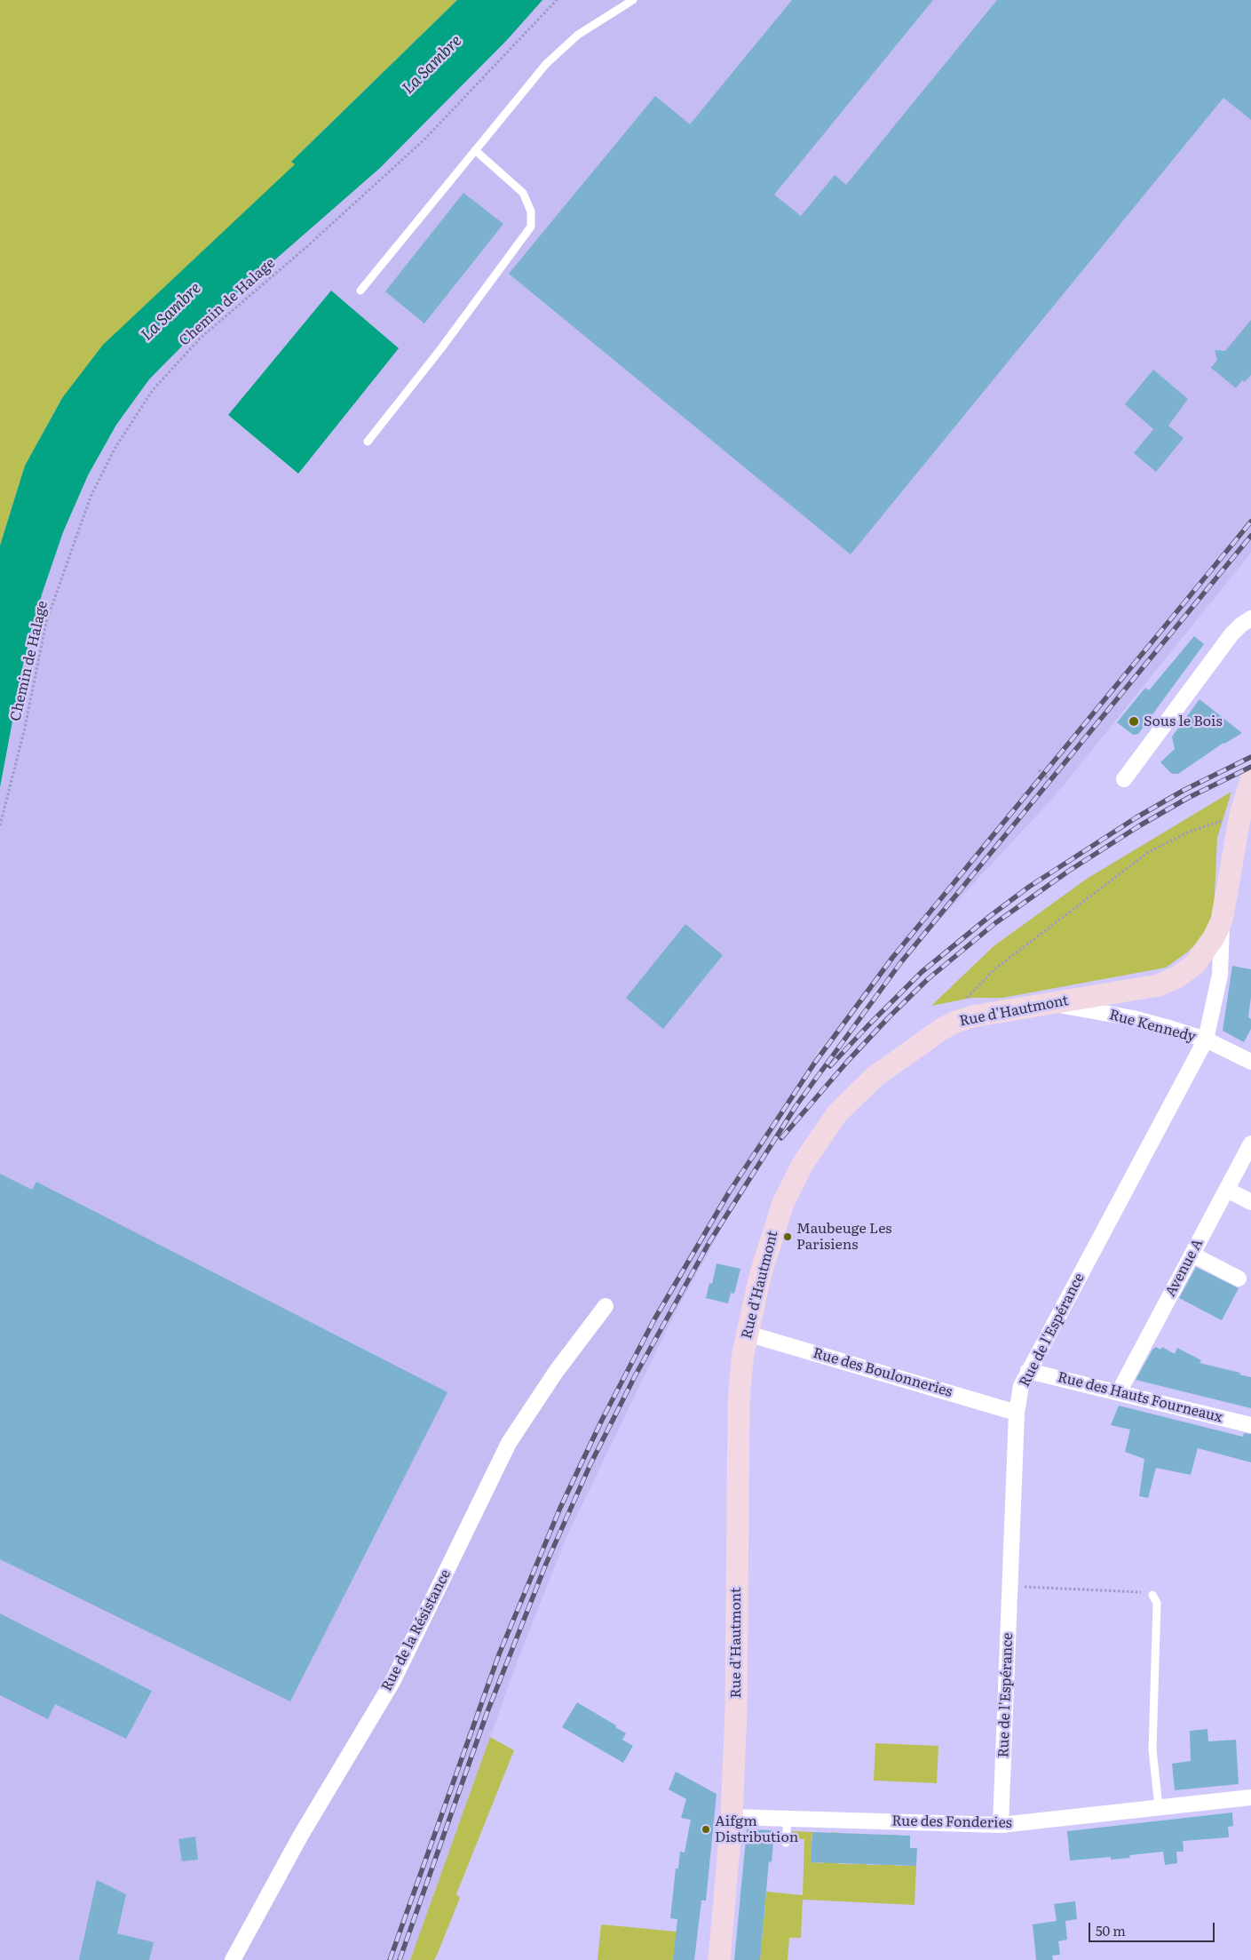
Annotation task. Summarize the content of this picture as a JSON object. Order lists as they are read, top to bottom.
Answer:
{
  "streets": {
    "street": [
      "Rue d'Hautmont",
      "Rue Kennedy",
      "Avenue A",
      "Rue de l'Espérance",
      "Rue des Boulonneries",
      "Rue des Hauts Fourneaux",
      "Rue de la Résistance",
      "Rue des Fonderies"
    ],
    "path": ["Chemin de Halage"]
  },
  "crossings": [
    ["Rue d'Hautmont", "Rue Kennedy"],
    ["Rue d'Hautmont", "Rue de l'Espérance"],
    ["Rue d'Hautmont", "Rue des Boulonneries"],
    ["Rue d'Hautmont", "Rue des Fonderies"],
    ["Rue Kennedy", "Rue de l'Espérance"],
    ["Avenue A", "Rue des Hauts Fourneaux"],
    ["Rue de l'Espérance", "Rue des Boulonneries"],
    ["Rue de l'Espérance", "Rue des Hauts Fourneaux"],
    ["Rue de l'Espérance", "Rue des Fonderies"]
  ],
  "water": ["La Sambre"],
  "places": ["Sous le Bois", "Maubeuge Les Parisiens", "Aifgm Distribution"],
  "scale_bar": "50 m"
}
